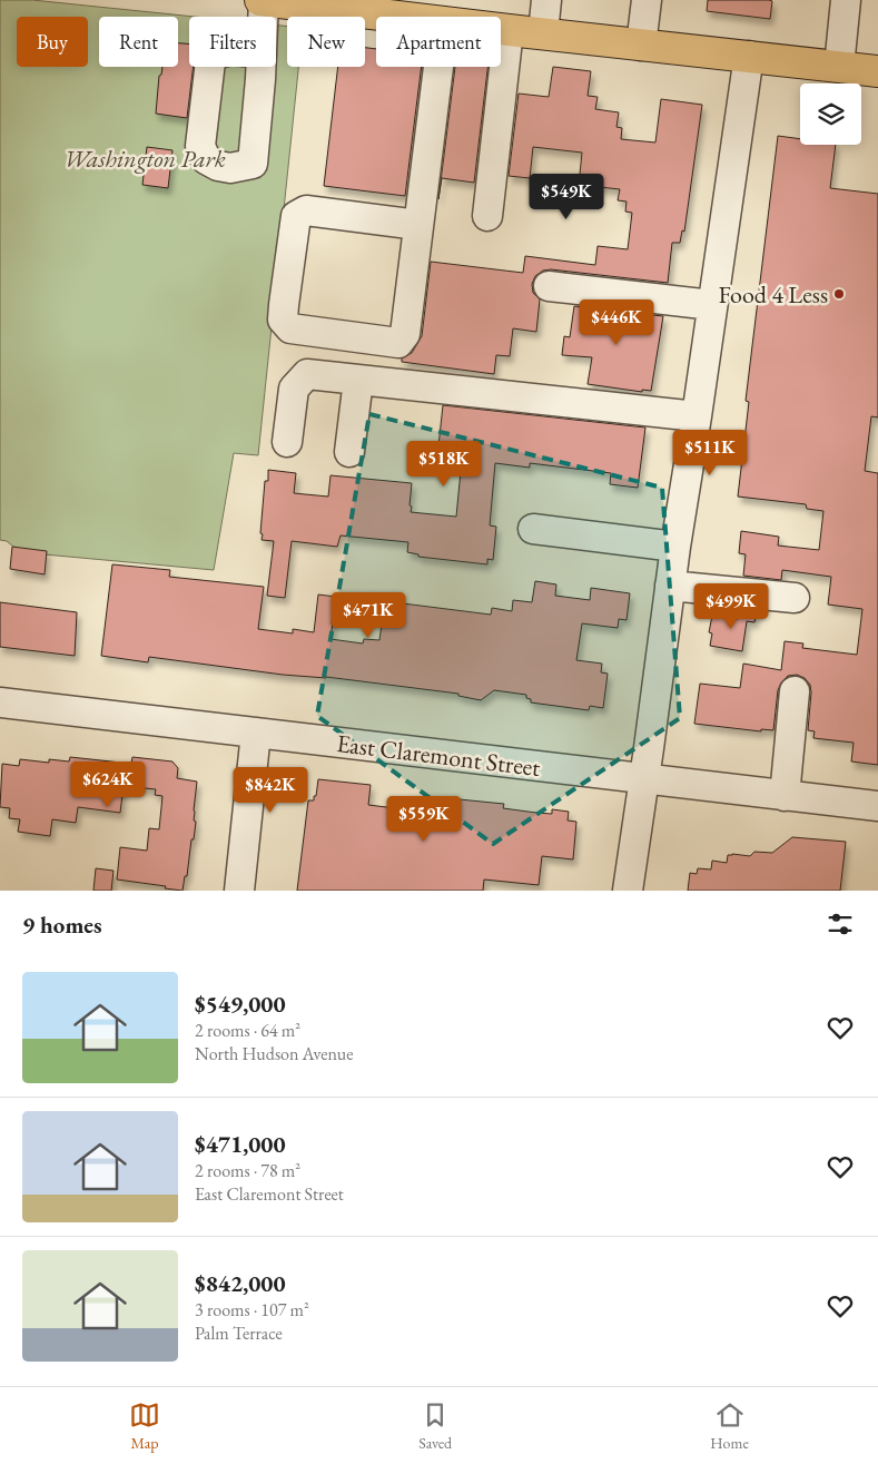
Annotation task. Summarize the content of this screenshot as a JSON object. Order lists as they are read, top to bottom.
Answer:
{
  "streets": {
    "street": ["East Claremont Street"]
  },
  "parks": ["Washington Park"],
  "places": ["Food 4 Less"],
  "page": {
    "chip": [
      "Buy",
      "Rent",
      "Filters",
      "New",
      "Apartment"
    ],
    "price": [
      "$549K",
      "$446K",
      "$511K",
      "$518K",
      "$499K",
      "$471K",
      "$624K",
      "$842K",
      "$559K"
    ],
    "heading": "9 homes",
    "list": [
      {
        "name": "$549,000",
        "note": "2 rooms · 64 m² · North Hudson Avenue"
      },
      {
        "name": "$471,000",
        "note": "2 rooms · 78 m² · East Claremont Street"
      },
      {
        "name": "$842,000",
        "note": "3 rooms · 107 m² · Palm Terrace"
      }
    ],
    "tabs": ["Map", "Saved", "Home"]
  }
}
